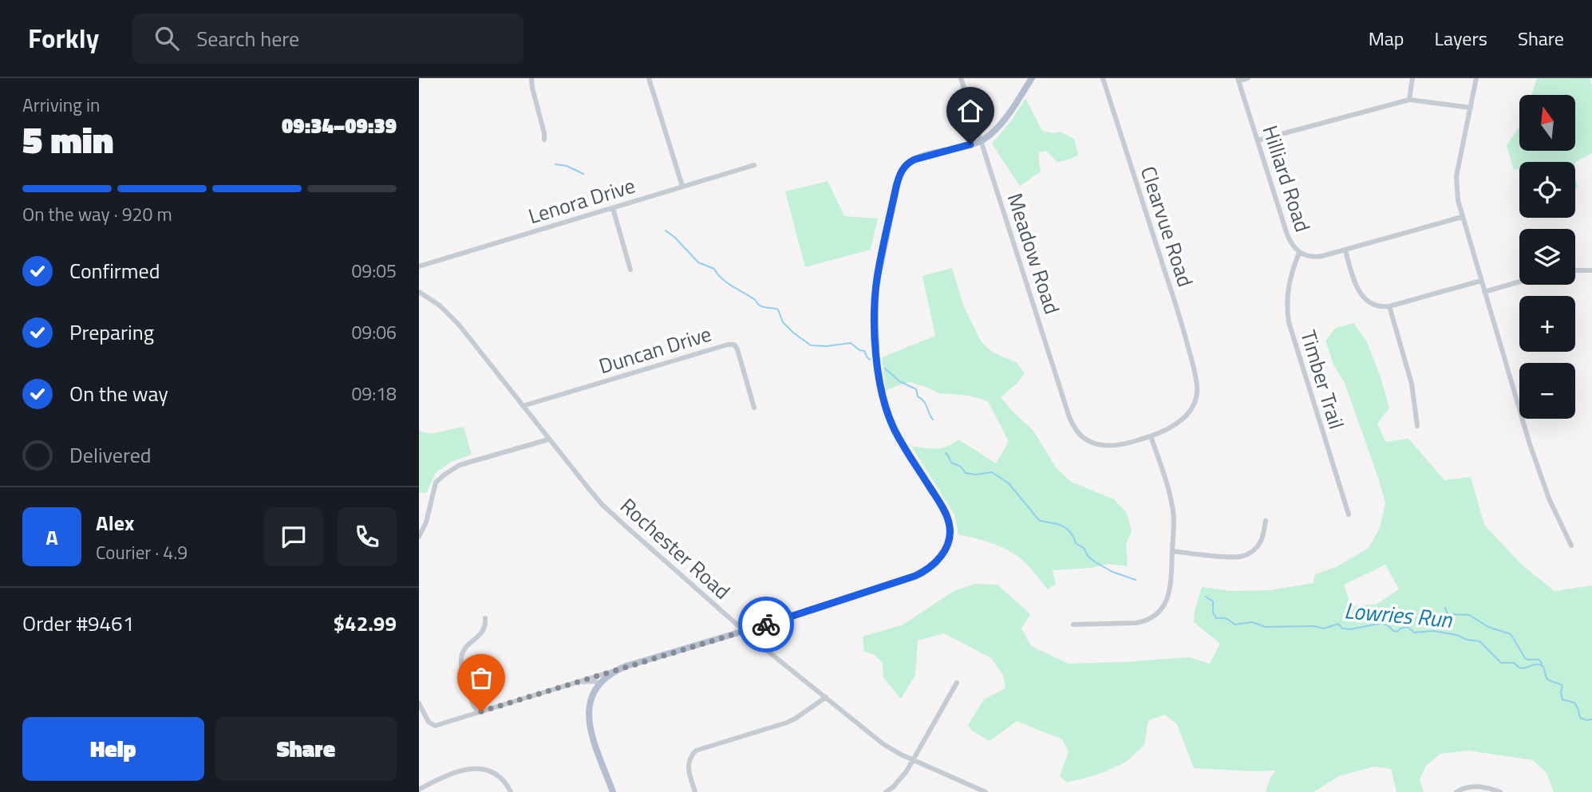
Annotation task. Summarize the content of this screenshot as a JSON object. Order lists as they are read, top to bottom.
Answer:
{
  "streets": {
    "street": [
      "Hilliard Road",
      "Lenora Drive",
      "Clearvue Road",
      "Meadow Road",
      "Duncan Drive",
      "Timber Trail",
      "Rochester Road"
    ]
  },
  "crossings": [
    ["Hilliard Road", "Timber Trail"],
    ["Clearvue Road", "Meadow Road"],
    ["Duncan Drive", "Rochester Road"]
  ],
  "water": ["Lowries Run"],
  "north": "top",
  "page": {
    "header": "Forkly",
    "search": "Search here",
    "nav": ["Map", "Layers", "Share"],
    "heading": ["5 min", "Arriving in", "09:34–09:39"],
    "panel": [
      "Alex",
      "Courier · 4.9",
      "Order #9461",
      "$42.99"
    ],
    "map_buttons": ["+", "−"],
    "bar": "On the way · 920 m",
    "list": [
      ["Confirmed", "09:05"],
      ["Preparing", "09:06"],
      ["On the way", "09:18"],
      "Delivered"
    ],
    "round": "A",
    "buttons": ["Help", "Share"]
  }
}
